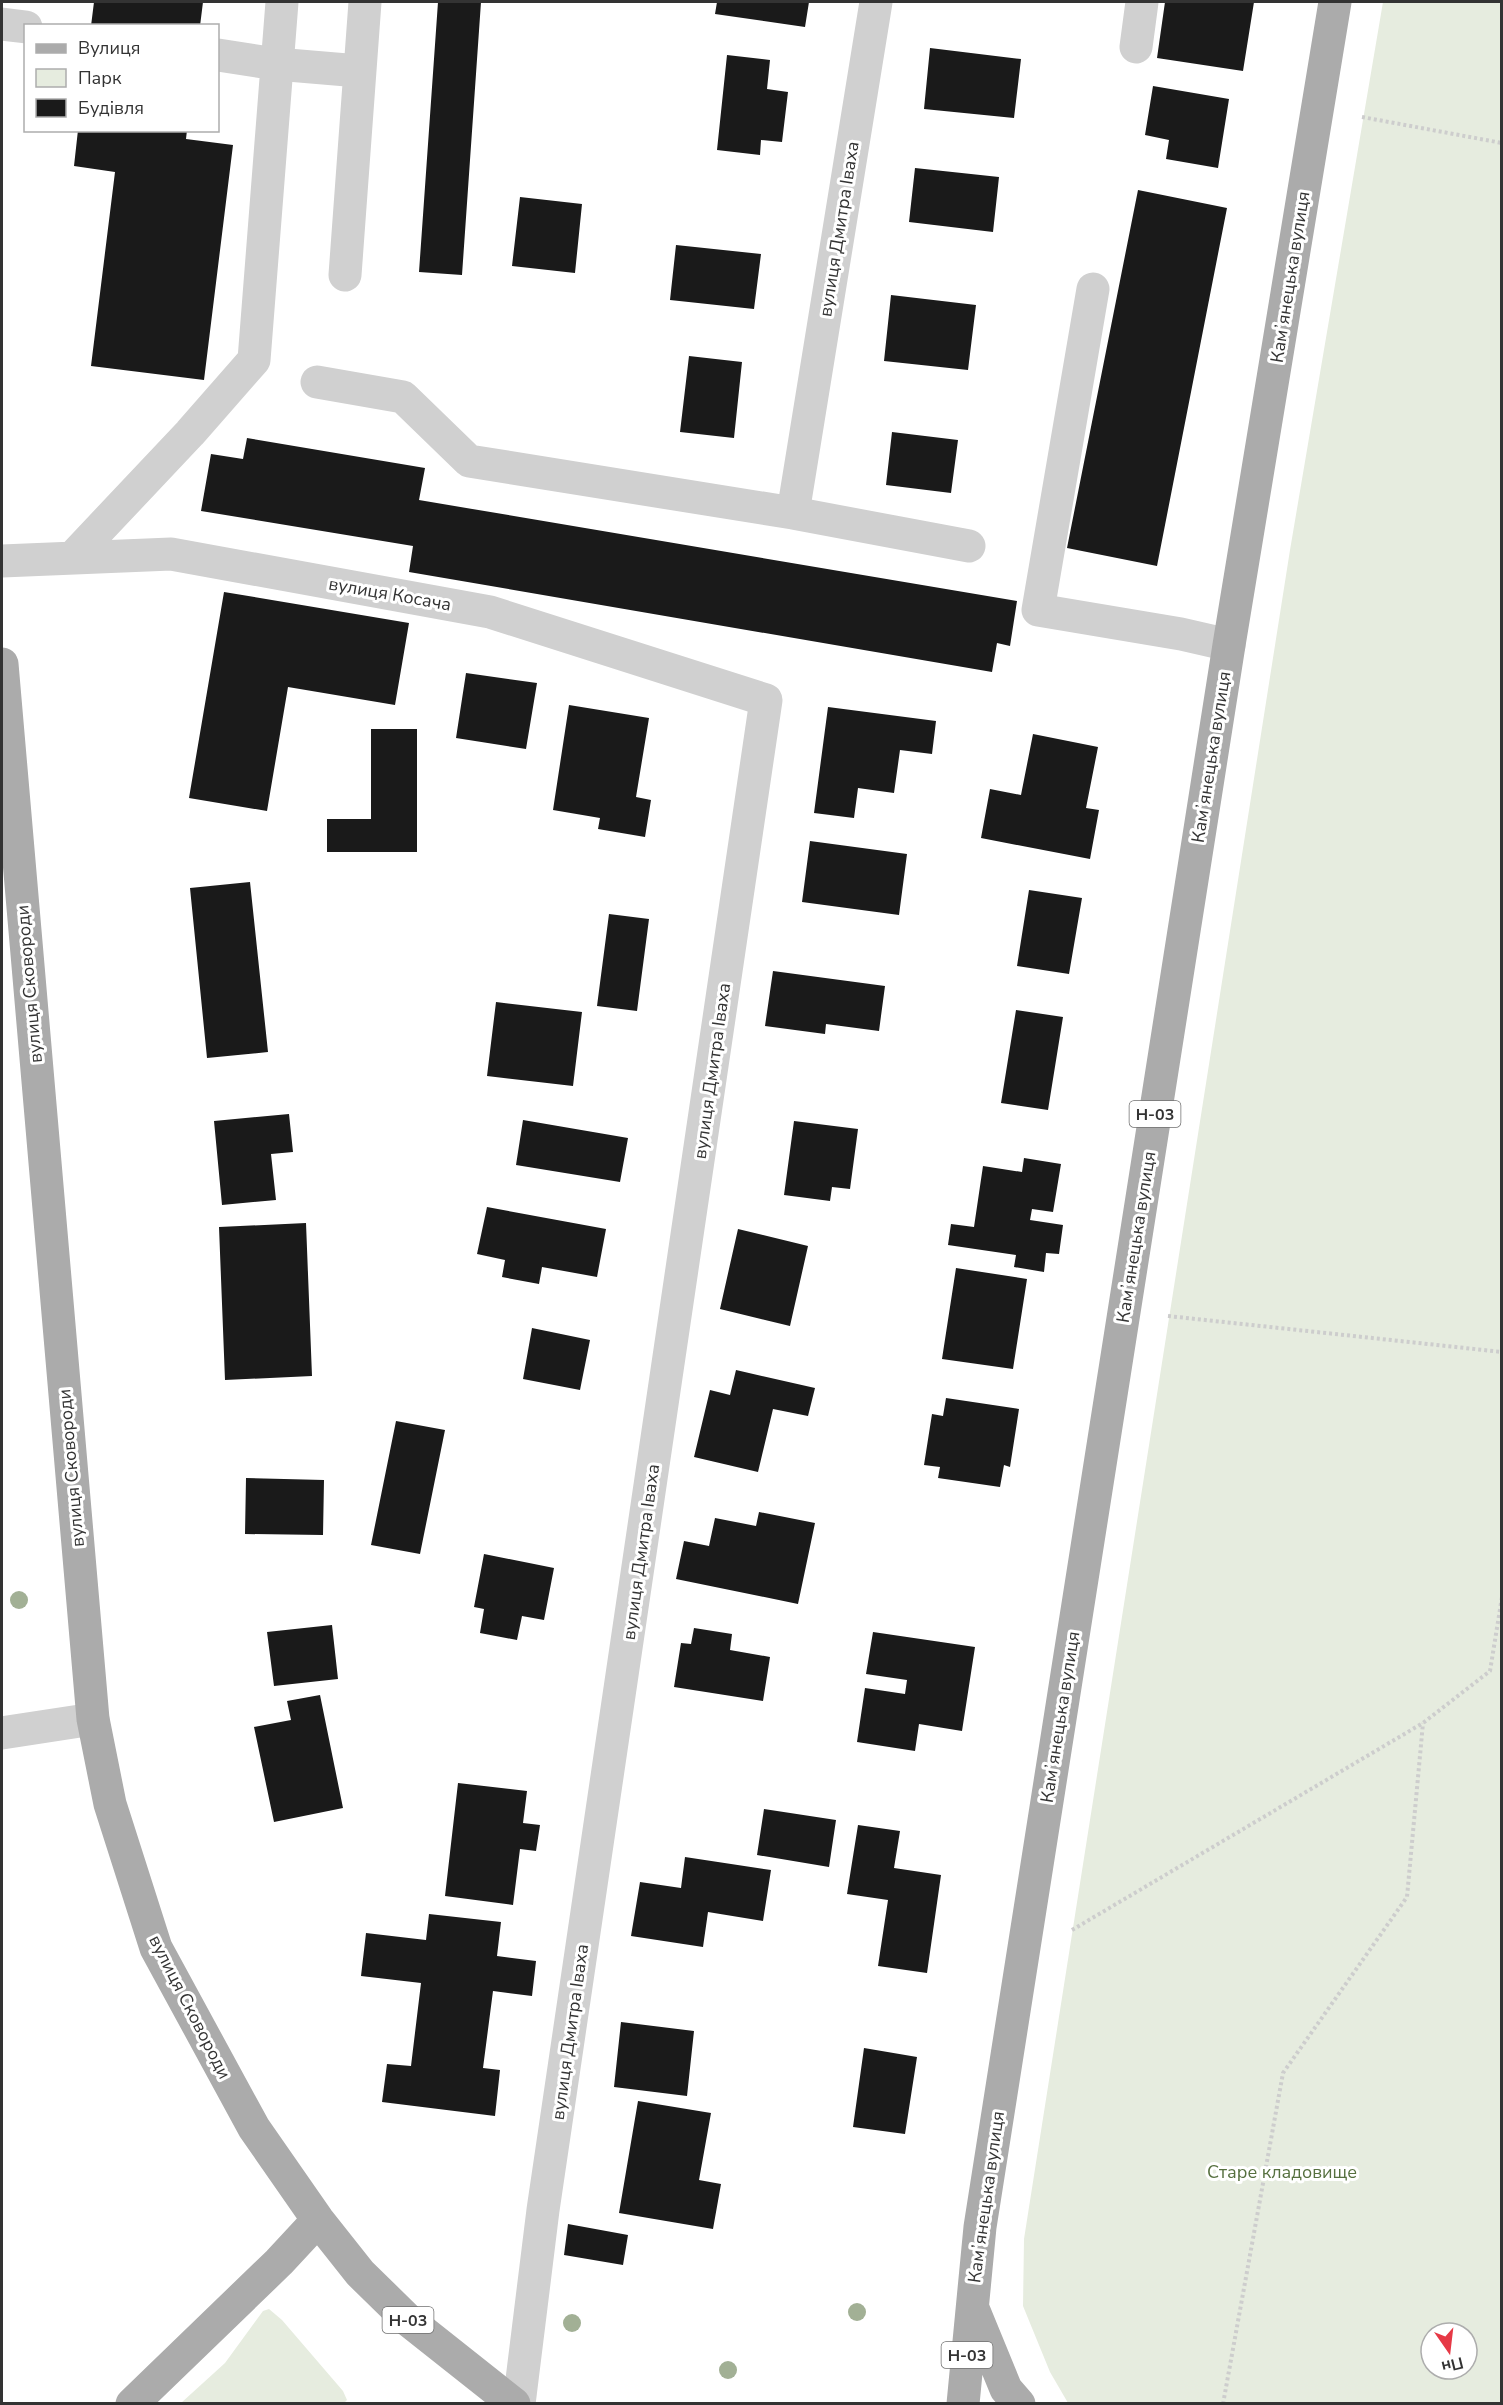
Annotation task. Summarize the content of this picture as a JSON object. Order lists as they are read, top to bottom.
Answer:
{
  "streets": {
    "main road": ["Камʼянецька вулиця", "вулиця Сковороди", "Н-03"],
    "street": ["вулиця Дмитра Іваха", "вулиця Косача"]
  },
  "crossings": [
    ["вулиця Дмитра Іваха", "вулиця Косача"],
    ["вулиця Сковороди", "Н-03"]
  ],
  "parks": ["Старе кладовище"],
  "legend": ["Вулиця", "Парк", "Будівля"],
  "north": "bottom"
}
